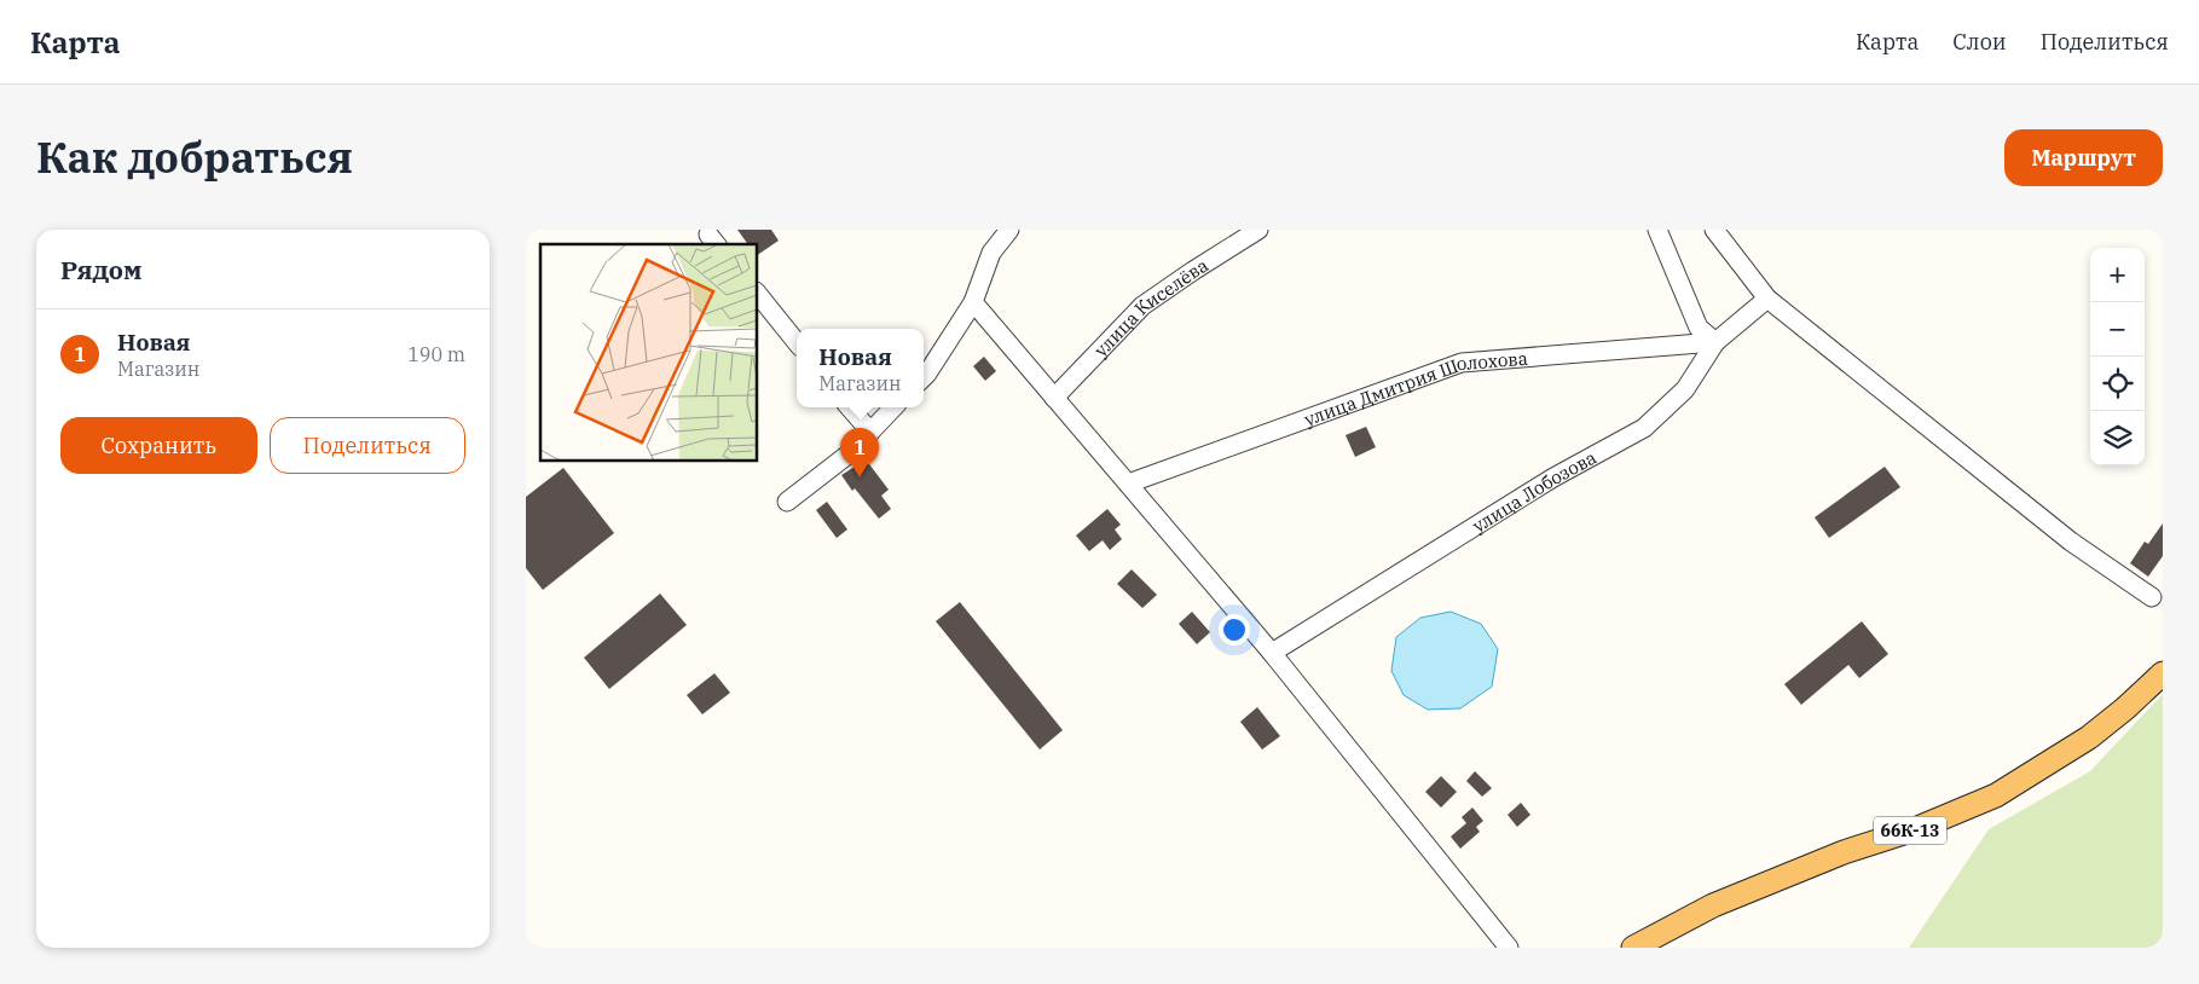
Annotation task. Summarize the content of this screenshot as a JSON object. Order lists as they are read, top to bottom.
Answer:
{
  "streets": {
    "main road": ["66К-13"],
    "street": ["улица Киселёва", "улица Дмитрия Шолохова", "улица Лобозова"]
  },
  "crossings": [
    ["улица Дмитрия Шолохова", "улица Лобозова"]
  ],
  "page": {
    "header": "Карта",
    "nav": ["Карта", "Слои", "Поделиться"],
    "title": "Как добраться",
    "buttons": [
      "Маршрут",
      ["Сохранить", "Поделиться"]
    ],
    "heading": "Рядом",
    "map_buttons": ["+", "−"],
    "list": [
      {
        "mark": "1",
        "name": "Новая",
        "note": "Магазин",
        "value": "190 m"
      }
    ],
    "popup": ["Новая", "Магазин"],
    "pins": "1"
  }
}
